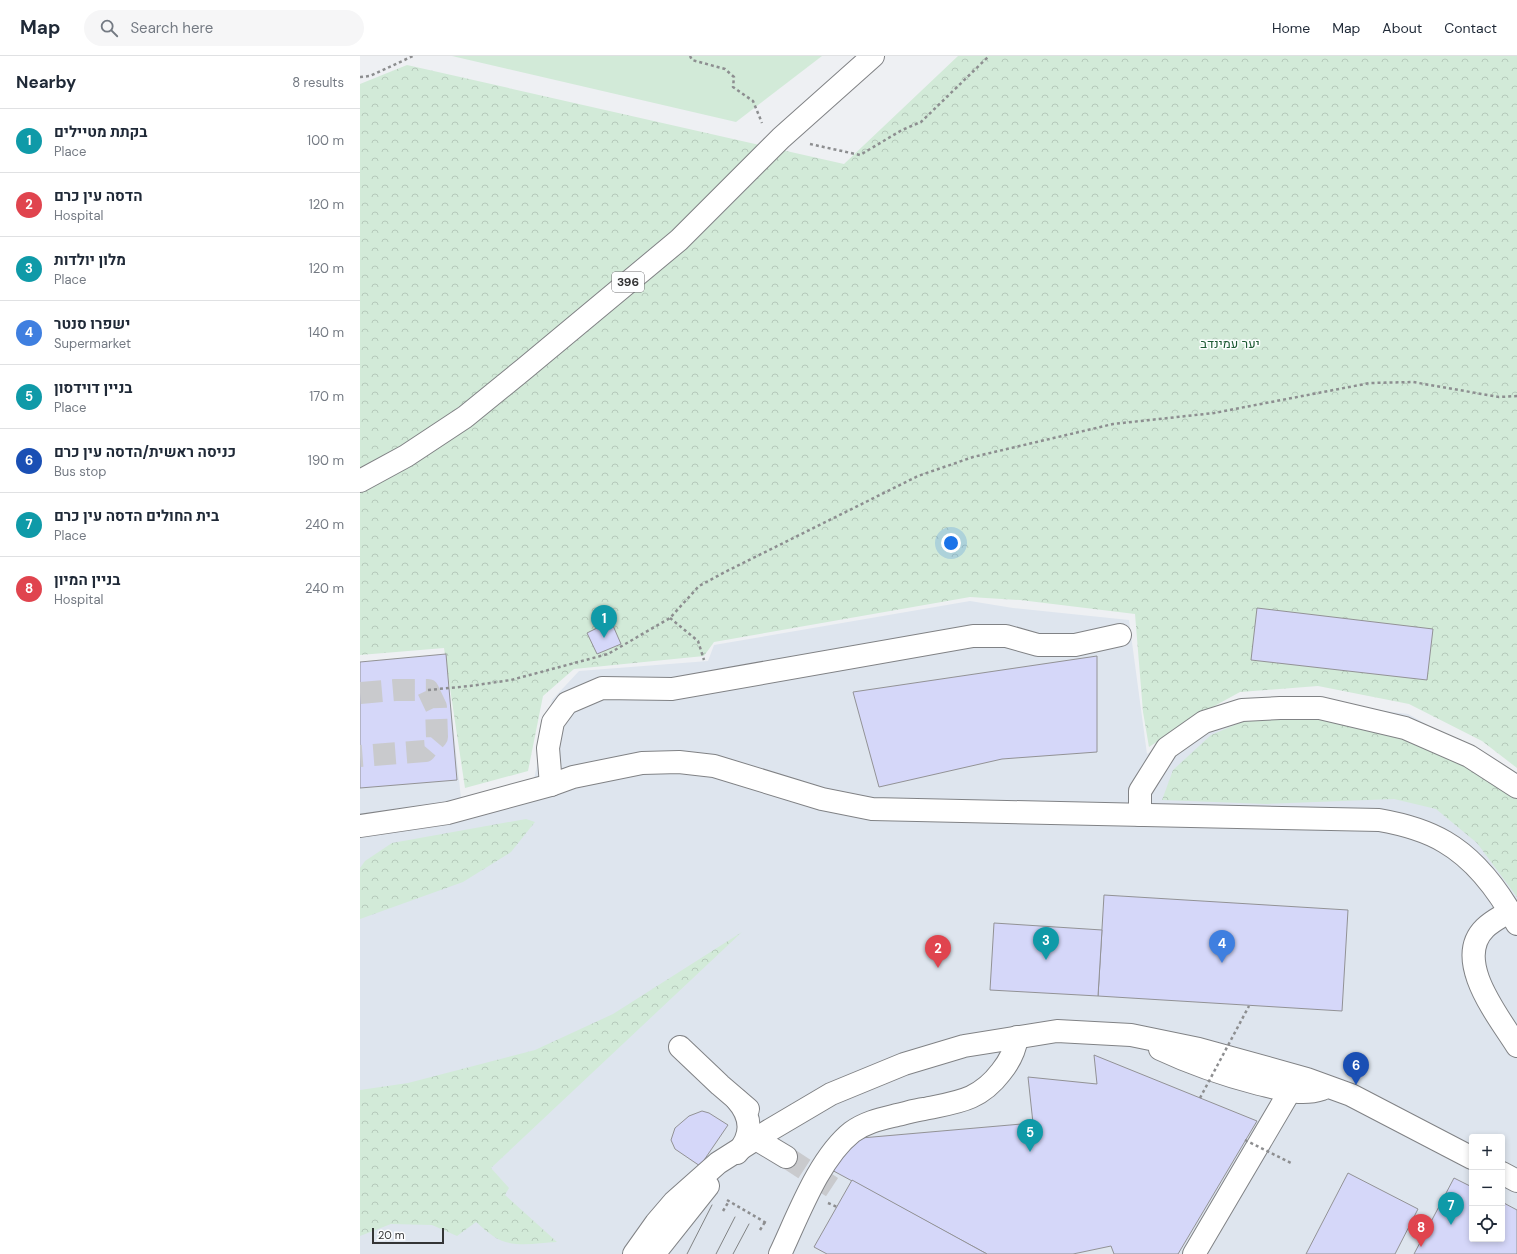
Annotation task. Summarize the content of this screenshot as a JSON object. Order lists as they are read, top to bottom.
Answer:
{
  "streets": {
    "street": ["396"]
  },
  "parks": ["יער עמינדב"],
  "scale_bar": "20 m",
  "page": {
    "header": "Map",
    "search": "Search here",
    "nav": [
      "Home",
      "Map",
      "About",
      "Contact"
    ],
    "heading": ["Nearby", "8 results"],
    "list": [
      {
        "mark": "1",
        "name": "בקתת מטיילים",
        "note": "Place",
        "value": "100 m"
      },
      {
        "mark": "2",
        "name": "הדסה עין כרם",
        "note": "Hospital",
        "value": "120 m"
      },
      {
        "mark": "3",
        "name": "מלון יולדות",
        "note": "Place",
        "value": "120 m"
      },
      {
        "mark": "4",
        "name": "ישפרו סנטר",
        "note": "Supermarket",
        "value": "140 m"
      },
      {
        "mark": "5",
        "name": "בניין דוידסון",
        "note": "Place",
        "value": "170 m"
      },
      {
        "mark": "6",
        "name": "כניסה ראשית/הדסה עין כרם",
        "note": "Bus stop",
        "value": "190 m"
      },
      {
        "mark": "7",
        "name": "בית החולים הדסה עין כרם",
        "note": "Place",
        "value": "240 m"
      },
      {
        "mark": "8",
        "name": "בניין המיון",
        "note": "Hospital",
        "value": "240 m"
      }
    ],
    "pins": [
      "1",
      "3",
      "4",
      "2",
      "6",
      "5",
      "7",
      "8"
    ],
    "map_buttons": ["+", "−"],
    "scale": "20 m"
  }
}
